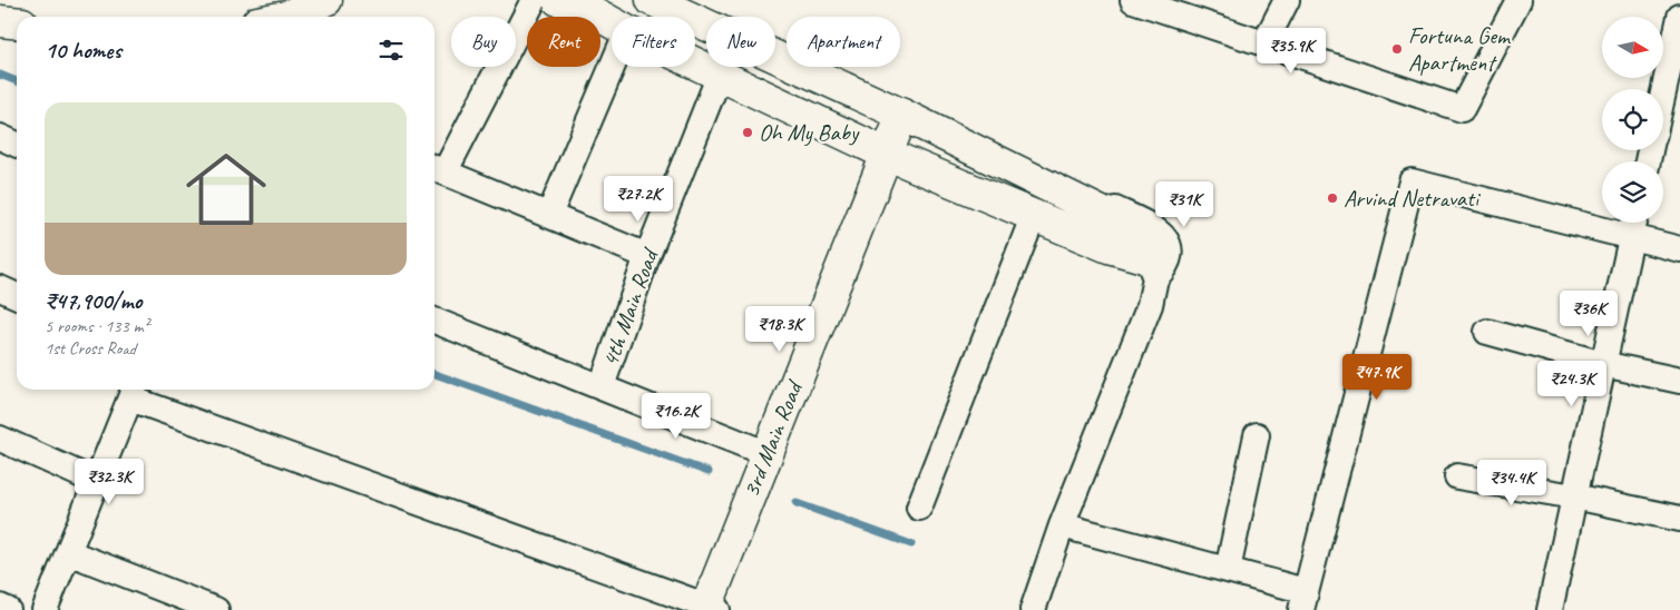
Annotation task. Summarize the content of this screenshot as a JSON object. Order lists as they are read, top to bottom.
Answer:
{
  "streets": {
    "main road": ["3rd Main Road"],
    "street": ["4th Main Road"]
  },
  "places": ["Fortuna Gem Apartment", "Oh My Baby", "Arvind Netravati"],
  "north": "right",
  "page": {
    "chip": [
      "Buy",
      "Rent",
      "Filters",
      "New",
      "Apartment"
    ],
    "heading": "10 homes",
    "price": [
      "₹35.9K",
      "₹27.2K",
      "₹31K",
      "₹36K",
      "₹18.3K",
      "₹47.9K",
      "₹24.3K",
      "₹16.2K",
      "₹32.3K",
      "₹34.4K"
    ],
    "list": [
      {
        "name": "₹47,900/mo",
        "note": "5 rooms · 133 m² · 1st Cross Road"
      }
    ]
  }
}
